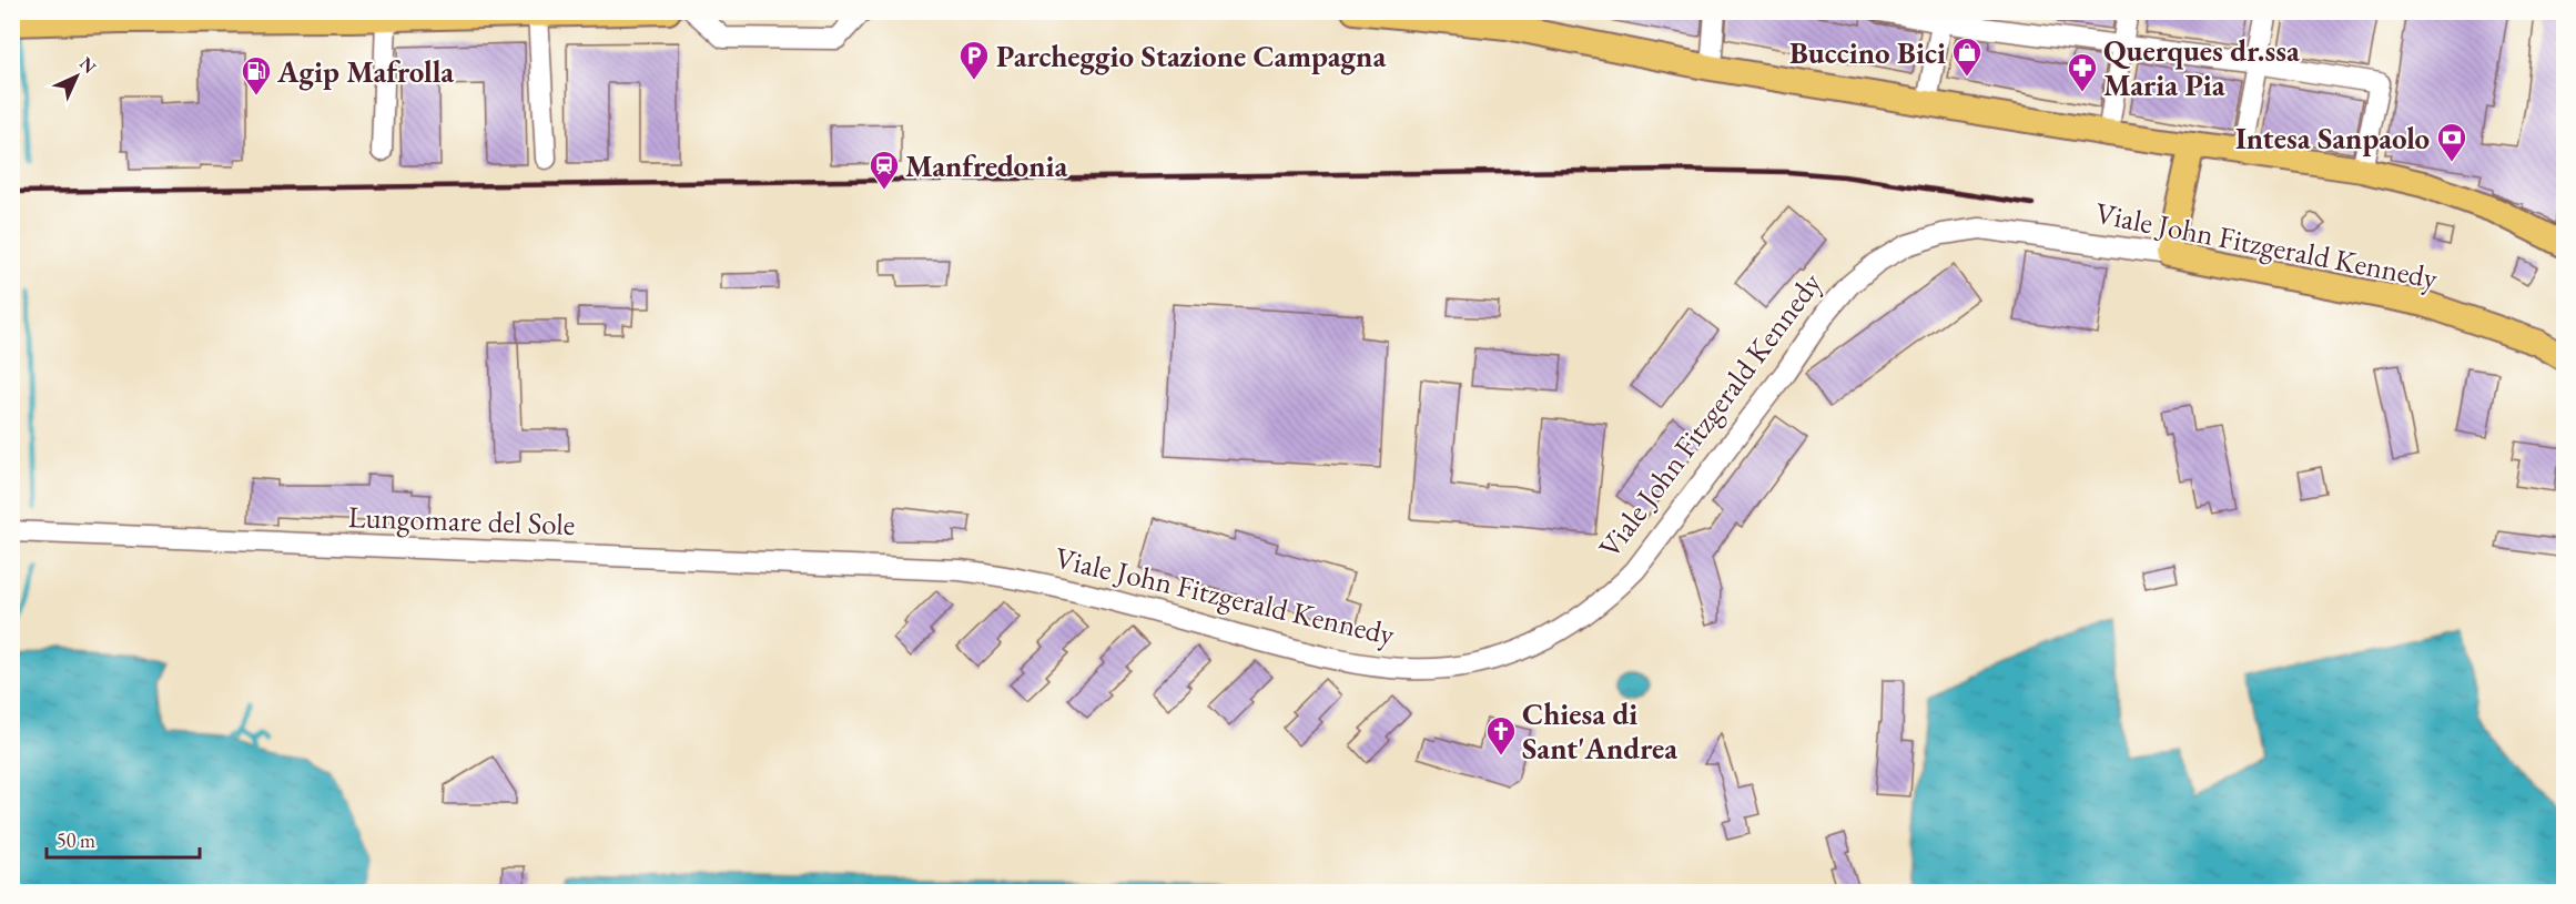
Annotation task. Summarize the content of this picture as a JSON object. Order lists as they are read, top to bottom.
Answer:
{
  "streets": {
    "main road": ["Viale John Fitzgerald Kennedy"],
    "street": ["Lungomare del Sole"]
  },
  "crossings": [
    ["Viale John Fitzgerald Kennedy", "Lungomare del Sole"]
  ],
  "places": {
    "shop": ["Buccino Bici"],
    "parking": ["Parcheggio Stazione Campagna"],
    "pharmacy": ["Querques dr.ssa Maria Pia"],
    "fuel station": ["Agip Mafrolla"],
    "bank": ["Intesa Sanpaolo"],
    "station": ["Manfredonia"],
    "church": ["Chiesa di Sant'Andrea"]
  },
  "scale_bar": "50 m",
  "north": "top right"
}
